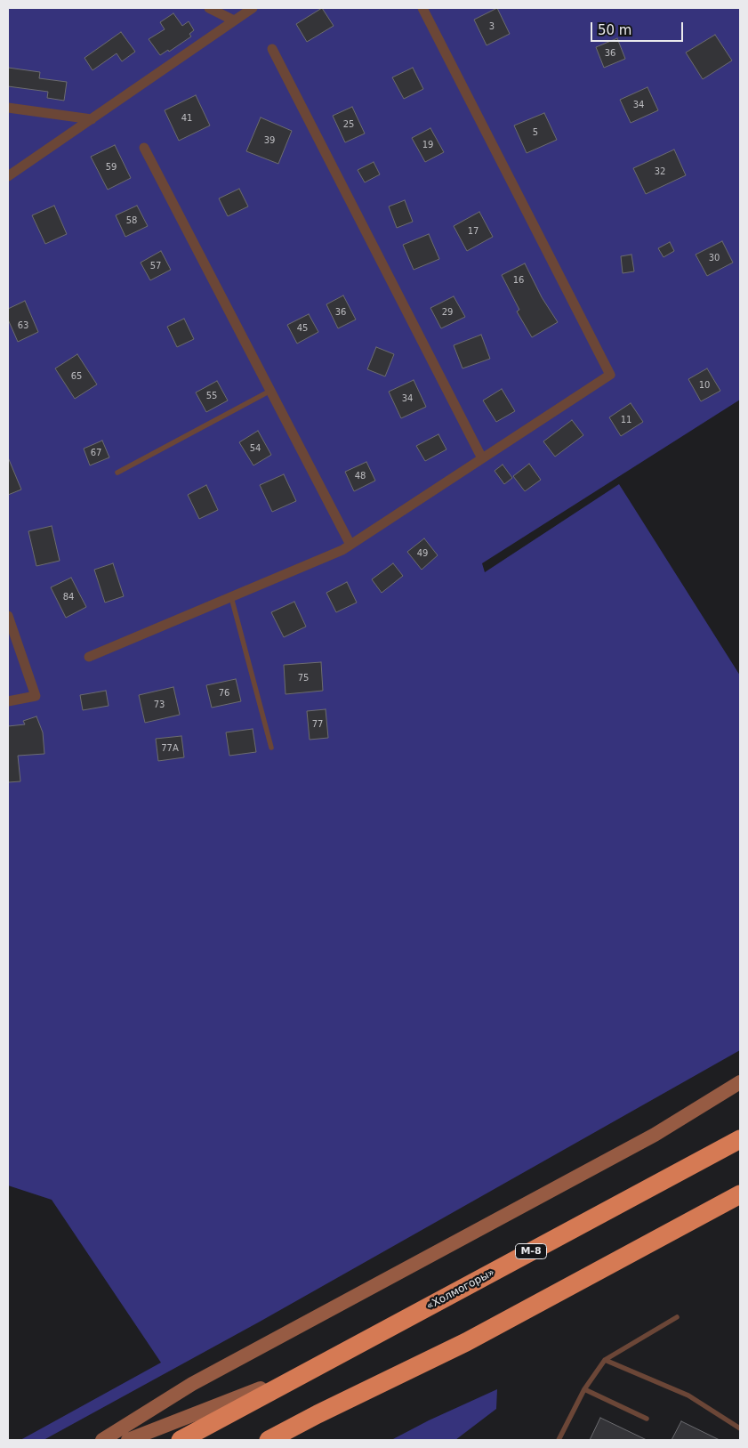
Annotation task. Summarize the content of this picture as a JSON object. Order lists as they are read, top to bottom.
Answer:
{
  "streets": {
    "highway": ["М-8", "«Холмогоры»"]
  },
  "house_numbers": [
    "3",
    "36",
    "34",
    "41",
    "25",
    "5",
    "39",
    "19",
    "59",
    "32",
    "58",
    "17",
    "30",
    "57",
    "16",
    "36",
    "29",
    "63",
    "45",
    "65",
    "10",
    "55",
    "34",
    "11",
    "54",
    "67",
    "48",
    "49",
    "84",
    "75",
    "76",
    "73",
    "77",
    "77А"
  ],
  "scale_bar": "50 m"
}
